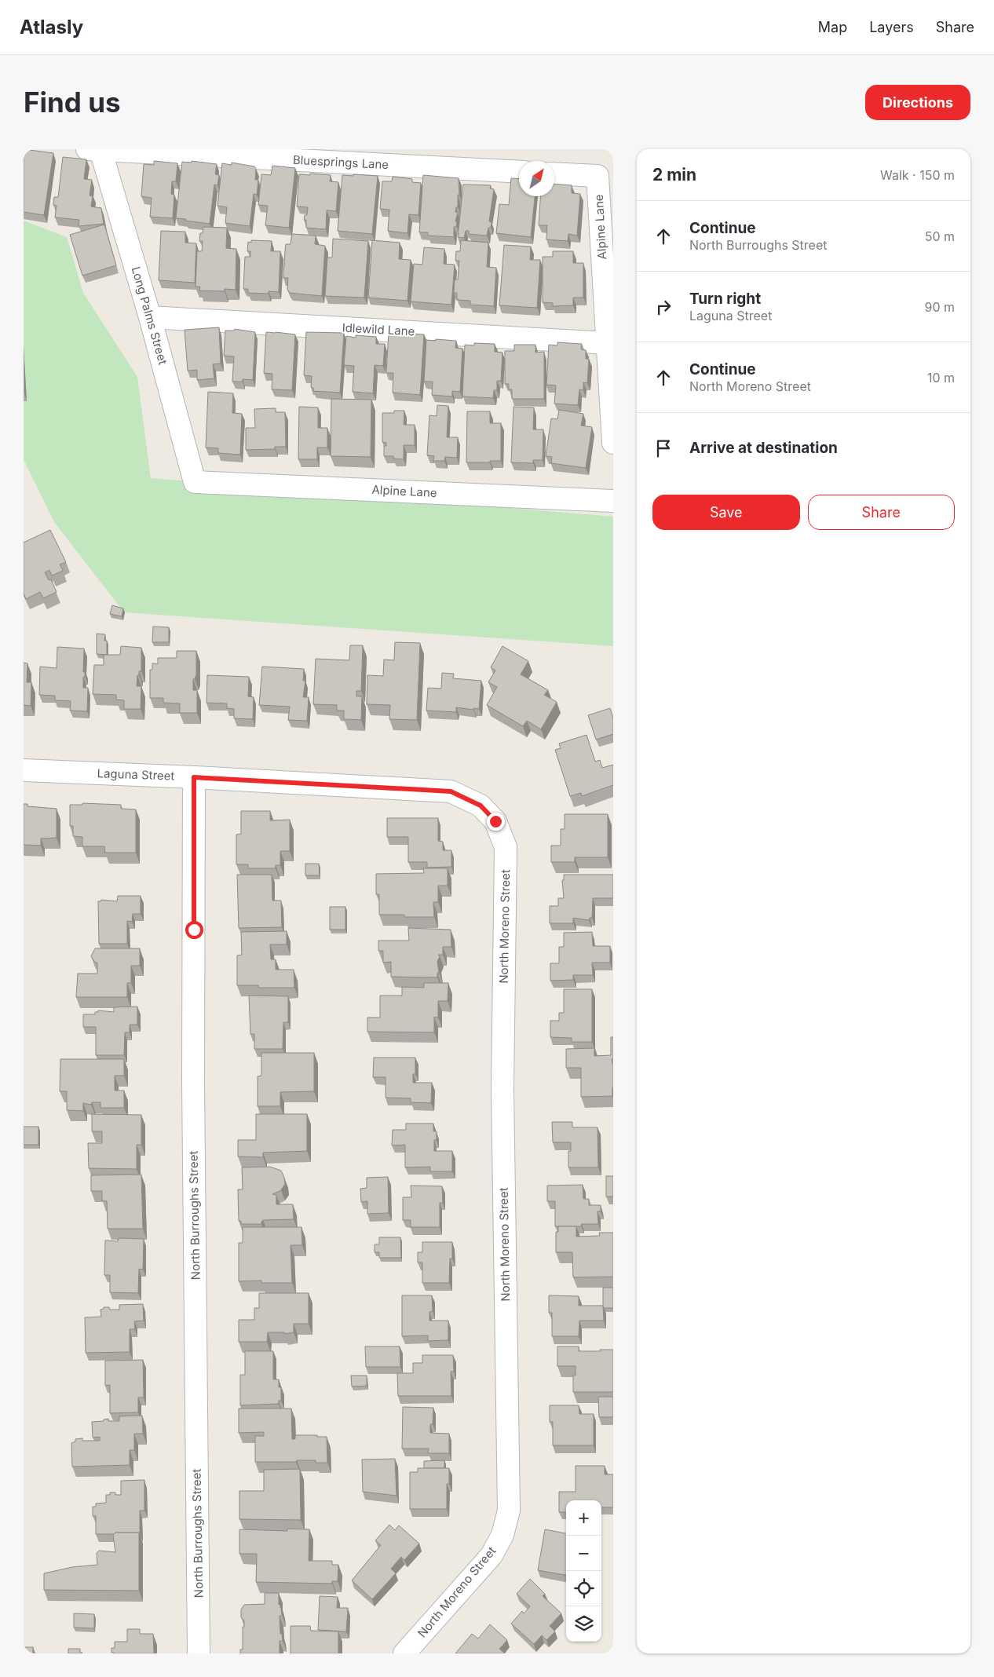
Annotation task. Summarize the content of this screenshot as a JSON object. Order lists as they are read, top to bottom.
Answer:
{
  "streets": {
    "street": [
      "Bluesprings Lane",
      "Alpine Lane",
      "Long Palms Street",
      "Idlewild Lane",
      "Laguna Street",
      "North Moreno Street",
      "North Burroughs Street"
    ]
  },
  "crossings": [
    ["Bluesprings Lane", "Long Palms Street"],
    ["Alpine Lane", "Long Palms Street"],
    ["Alpine Lane", "Idlewild Lane"],
    ["Long Palms Street", "Idlewild Lane"],
    ["Laguna Street", "North Moreno Street"],
    ["Laguna Street", "North Burroughs Street"]
  ],
  "north": "top right",
  "page": {
    "header": "Atlasly",
    "nav": ["Map", "Layers", "Share"],
    "buttons": [
      "Directions",
      ["Save", "Share"]
    ],
    "title": "Find us",
    "heading": ["2 min", "Walk · 150 m"],
    "list": [
      ["Continue", "North Burroughs Street", "50 m"],
      ["Turn right", "Laguna Street", "90 m"],
      ["Continue", "North Moreno Street", "10 m"],
      "Arrive at destination"
    ],
    "map_buttons": ["+", "−"]
  }
}
